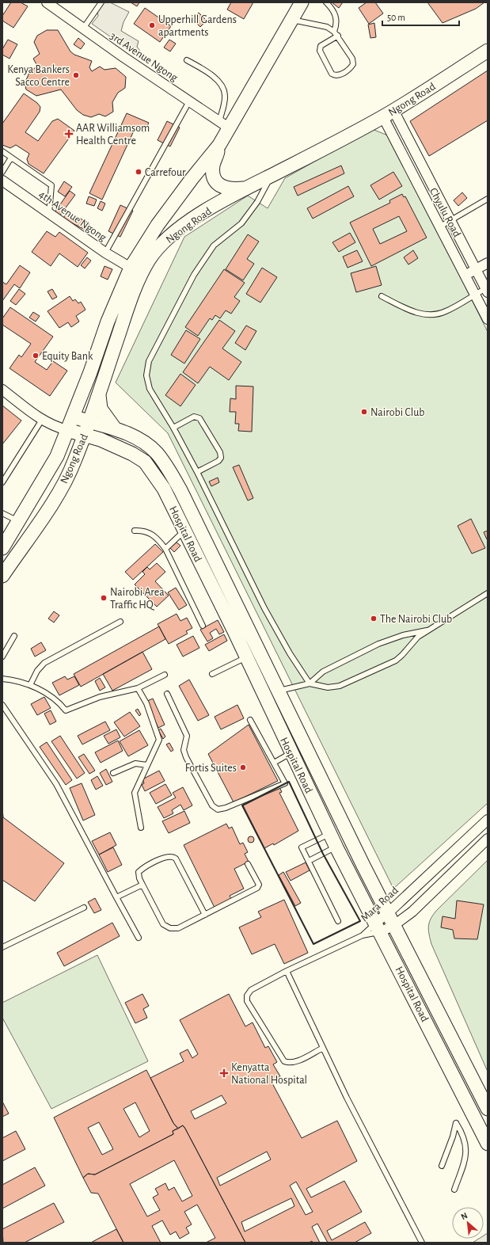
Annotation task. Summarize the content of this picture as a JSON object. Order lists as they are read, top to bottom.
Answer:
{
  "streets": {
    "street": [
      "3rd Avenue Ngong",
      "Ngong Road",
      "Chyulu Road",
      "4th Avenue Ngong",
      "Hospital Road",
      "Mara Road"
    ]
  },
  "crossings": [
    ["3rd Avenue Ngong", "Ngong Road"],
    ["Ngong Road", "Chyulu Road"],
    ["Ngong Road", "4th Avenue Ngong"],
    ["Ngong Road", "Hospital Road"],
    ["Hospital Road", "Mara Road"]
  ],
  "places": {
    "other": [
      "Upperhill Gardens apartments",
      "Kenya Bankers Sacco Centre",
      "Carrefour",
      "Equity Bank",
      "Nairobi Club",
      "Nairobi Area Traffic HQ",
      "The Nairobi Club",
      "Fortis Suites"
    ],
    "health": ["AAR Williamsom Health Centre", "Kenyatta National Hospital"]
  },
  "scale_bar": "50 m",
  "north": "top left"
}
